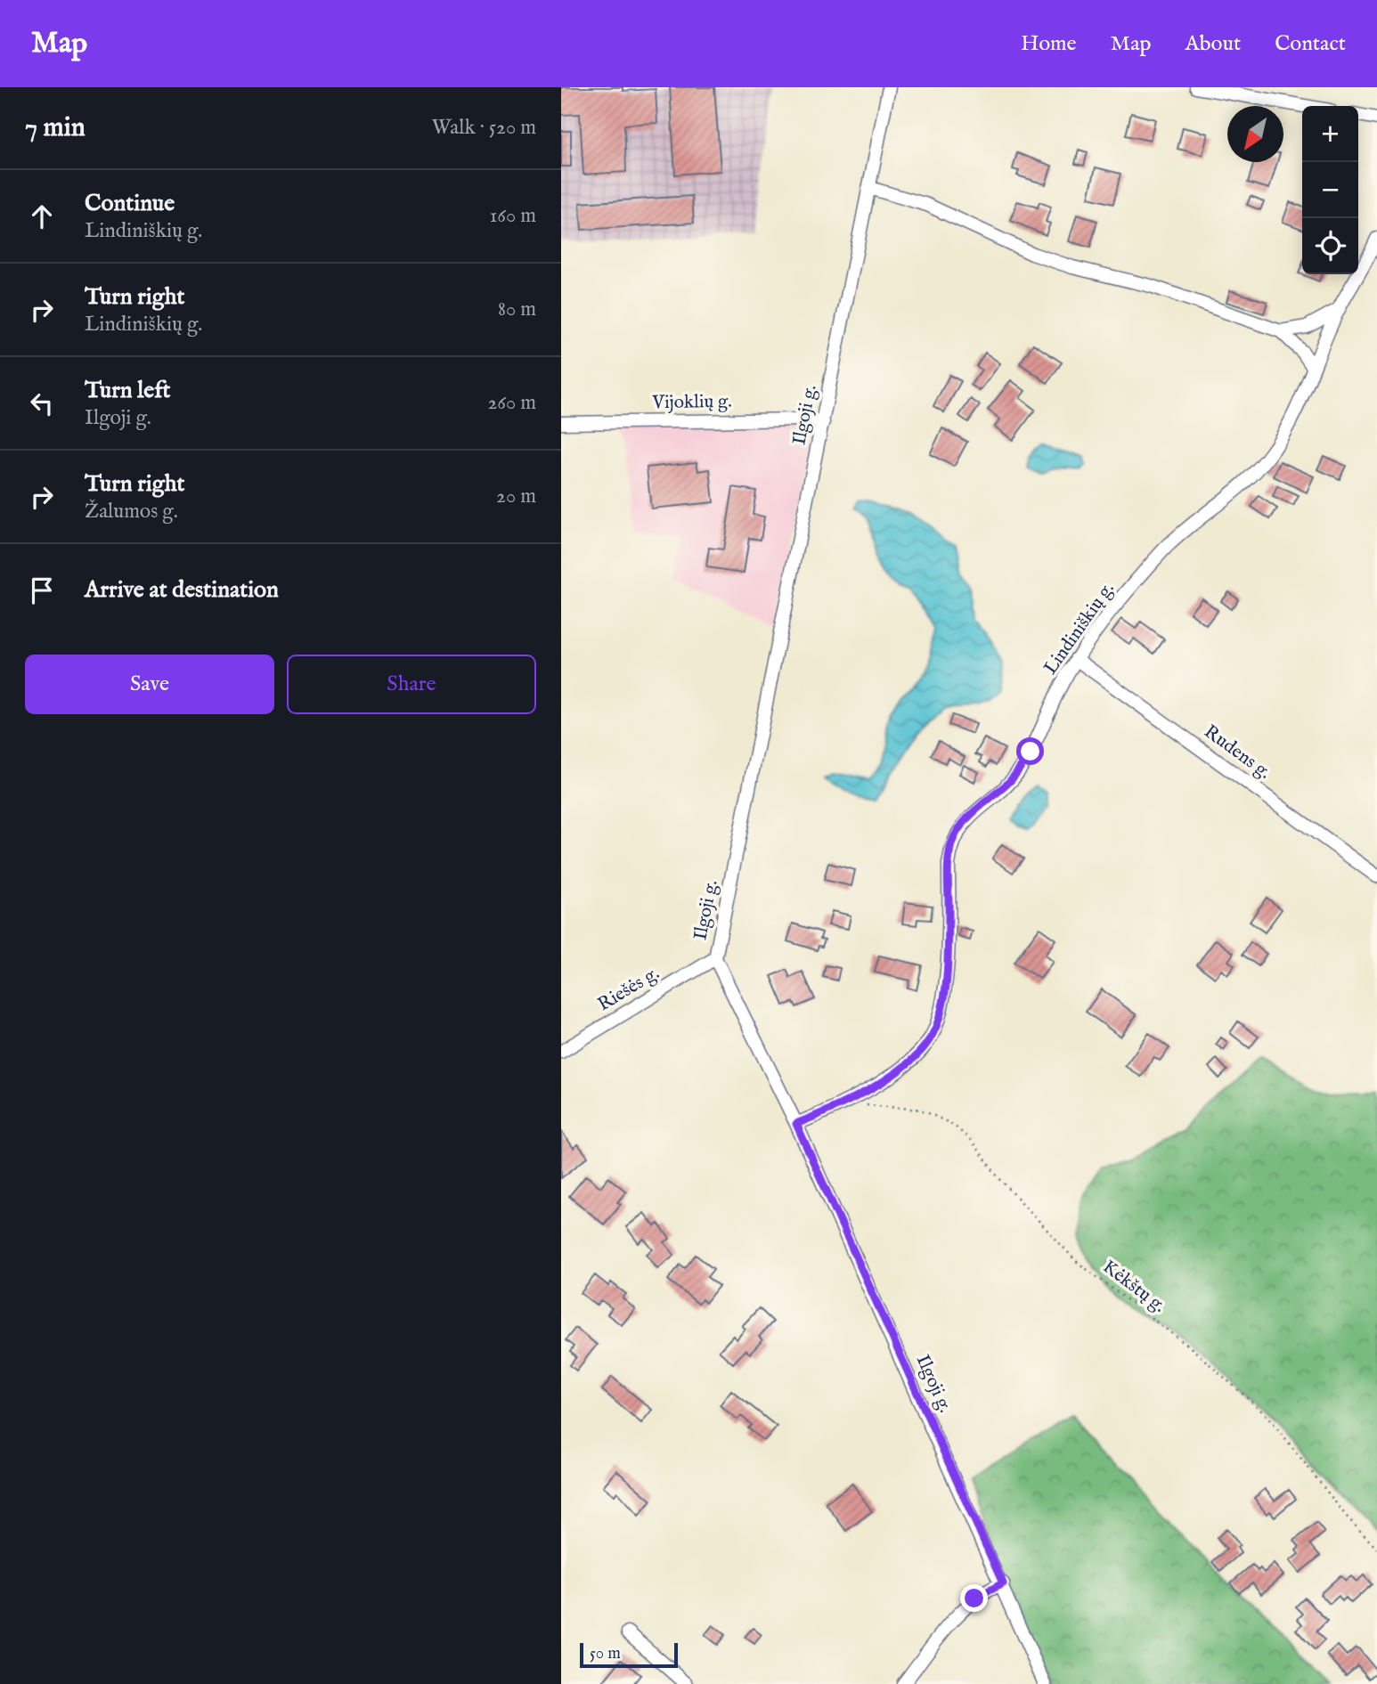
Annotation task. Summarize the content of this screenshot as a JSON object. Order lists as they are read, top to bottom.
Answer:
{
  "streets": {
    "street": [
      "Vijoklių g.",
      "Ilgoji g.",
      "Lindiniškių g.",
      "Rudens g.",
      "Riešės g."
    ],
    "path": ["Kėkštų g."]
  },
  "crossings": [
    ["Vijoklių g.", "Ilgoji g."],
    ["Ilgoji g.", "Lindiniškių g."],
    ["Ilgoji g.", "Riešės g."],
    ["Lindiniškių g.", "Rudens g."],
    ["Lindiniškių g.", "Kėkštų g."]
  ],
  "scale_bar": "50 m",
  "north": "bottom left",
  "page": {
    "header": "Map",
    "nav": [
      "Home",
      "Map",
      "About",
      "Contact"
    ],
    "heading": ["7 min", "Walk · 520 m"],
    "map_buttons": ["+", "−"],
    "list": [
      ["Continue", "Lindiniškių g.", "160 m"],
      ["Turn right", "Lindiniškių g.", "80 m"],
      ["Turn left", "Ilgoji g.", "260 m"],
      ["Turn right", "Žalumos g.", "20 m"],
      "Arrive at destination"
    ],
    "buttons": ["Save", "Share"],
    "scale": "50 m"
  }
}
